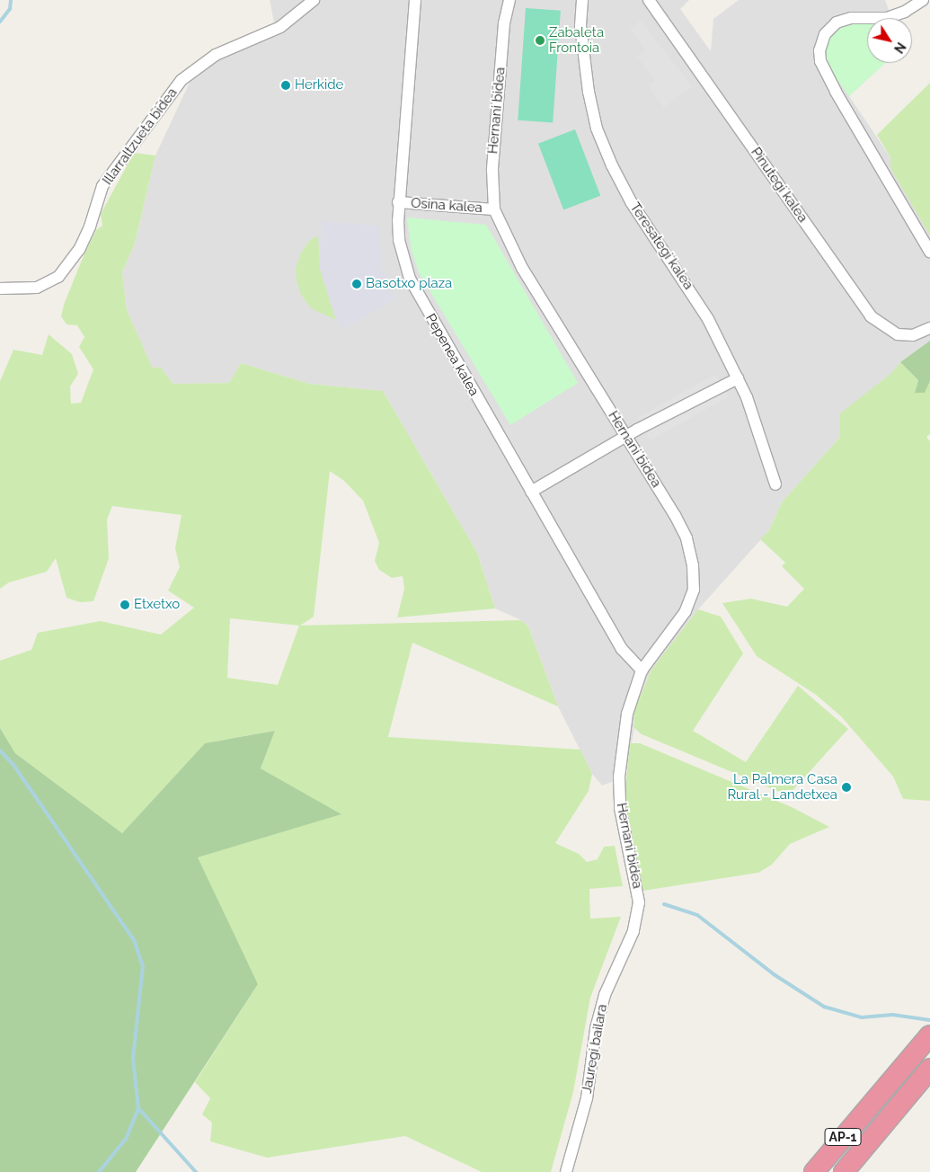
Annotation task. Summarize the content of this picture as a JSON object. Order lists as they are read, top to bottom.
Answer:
{
  "streets": {
    "highway": ["AP-1"],
    "street": [
      "Hernani bidea",
      "Illarraltzueta bidea",
      "Pinutegi kalea",
      "Osina kalea",
      "Teresategi kalea",
      "Pepenea kalea",
      "Jauregi bailara"
    ]
  },
  "crossings": [
    ["Hernani bidea", "Osina kalea"],
    ["Hernani bidea", "Pepenea kalea"],
    ["Hernani bidea", "Jauregi bailara"],
    ["Osina kalea", "Pepenea kalea"]
  ],
  "places": [
    "Zabaleta Frontoia",
    "Herkide",
    "Basotxo plaza",
    "Etxetxo",
    "La Palmera Casa Rural - Landetxea"
  ],
  "north": "bottom right"
}
